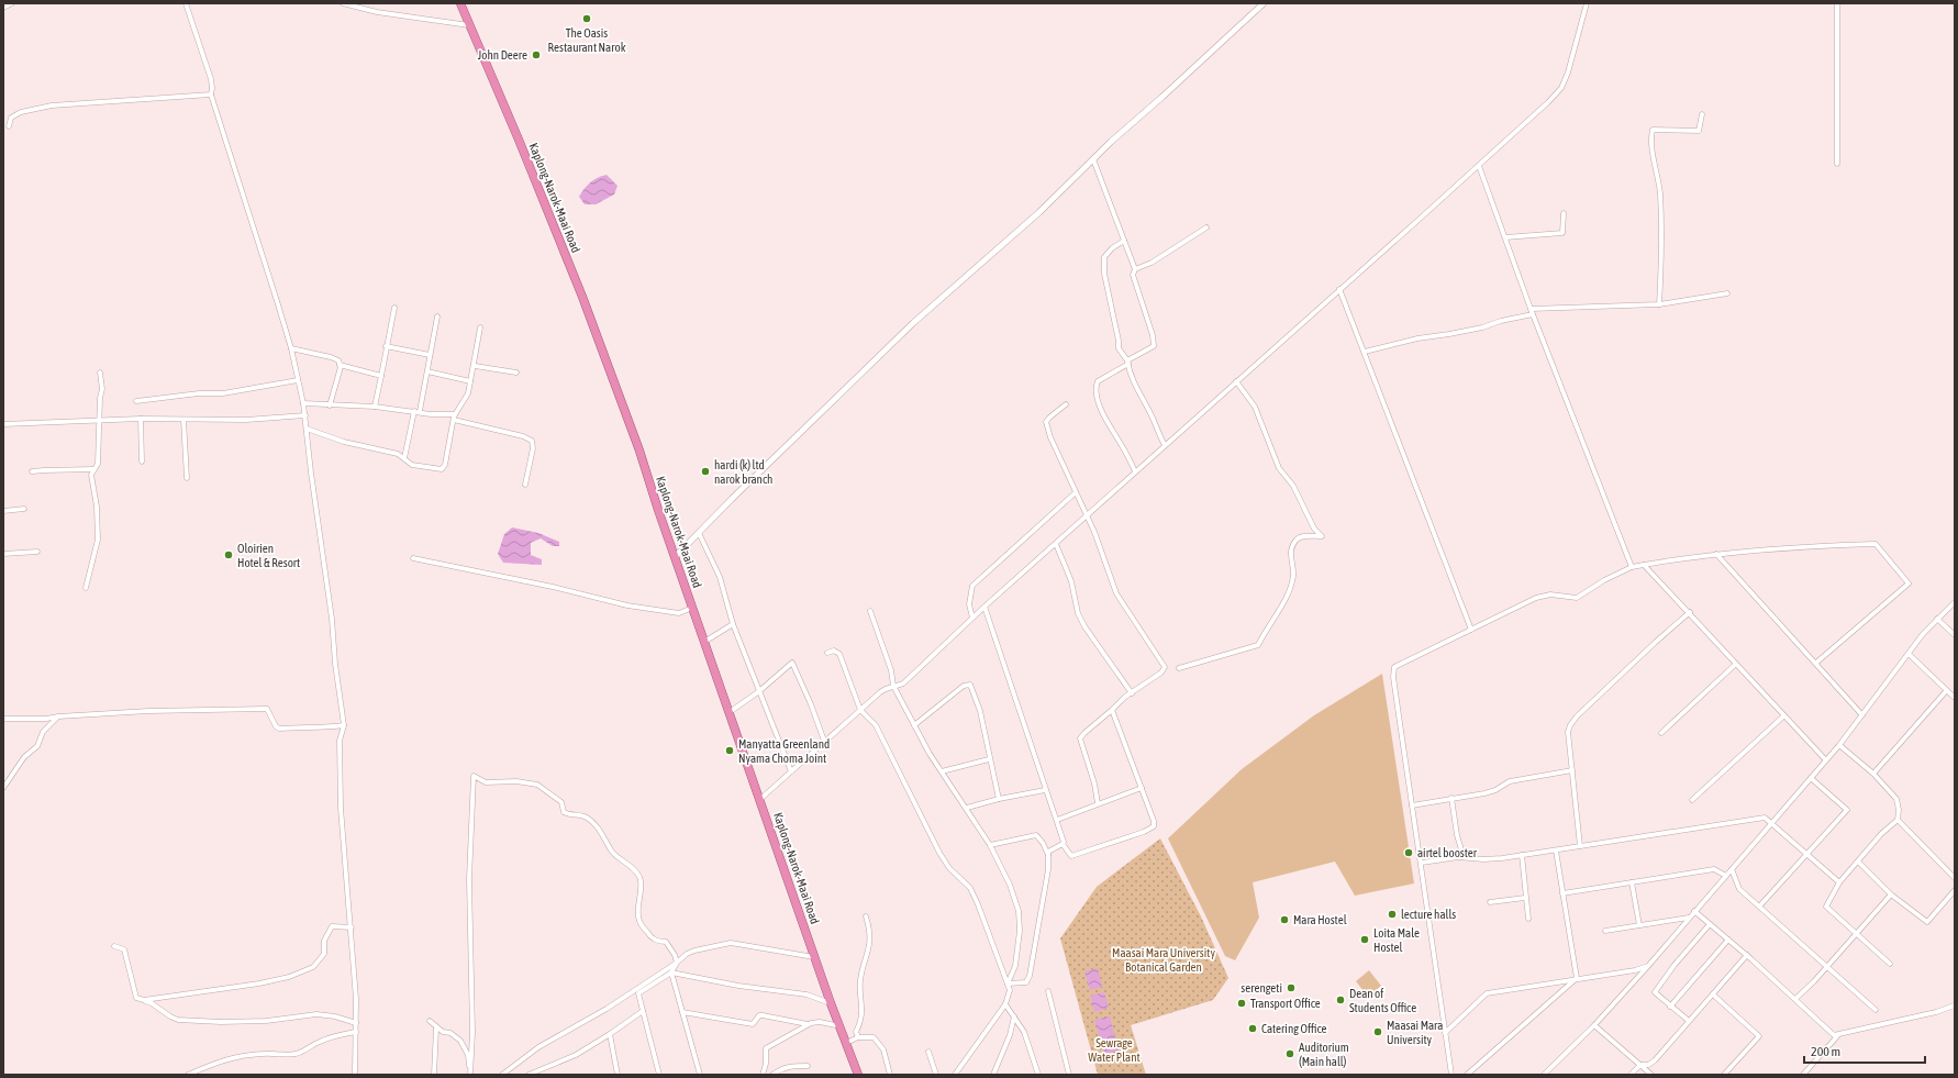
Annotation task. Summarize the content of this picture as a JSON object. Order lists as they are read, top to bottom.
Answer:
{
  "streets": {
    "highway": ["Kaplong-Narok-Maai Road"]
  },
  "parks": ["Maasai Mara University Botanical Garden", "Sewrage Water Plant"],
  "places": [
    "The Oasis Restaurant Narok",
    "John Deere",
    "hardi (k) ltd narok branch",
    "Oloirien Hotel & Resort",
    "Manyatta Greenland Nyama Choma Joint",
    "airtel booster",
    "lecture halls",
    "Mara Hostel",
    "Loita Male Hostel",
    "serengeti",
    "Dean of Students Office",
    "Transport Office",
    "Catering Office",
    "Maasai Mara University",
    "Auditorium (Main hall)"
  ],
  "scale_bar": "200 m"
}
